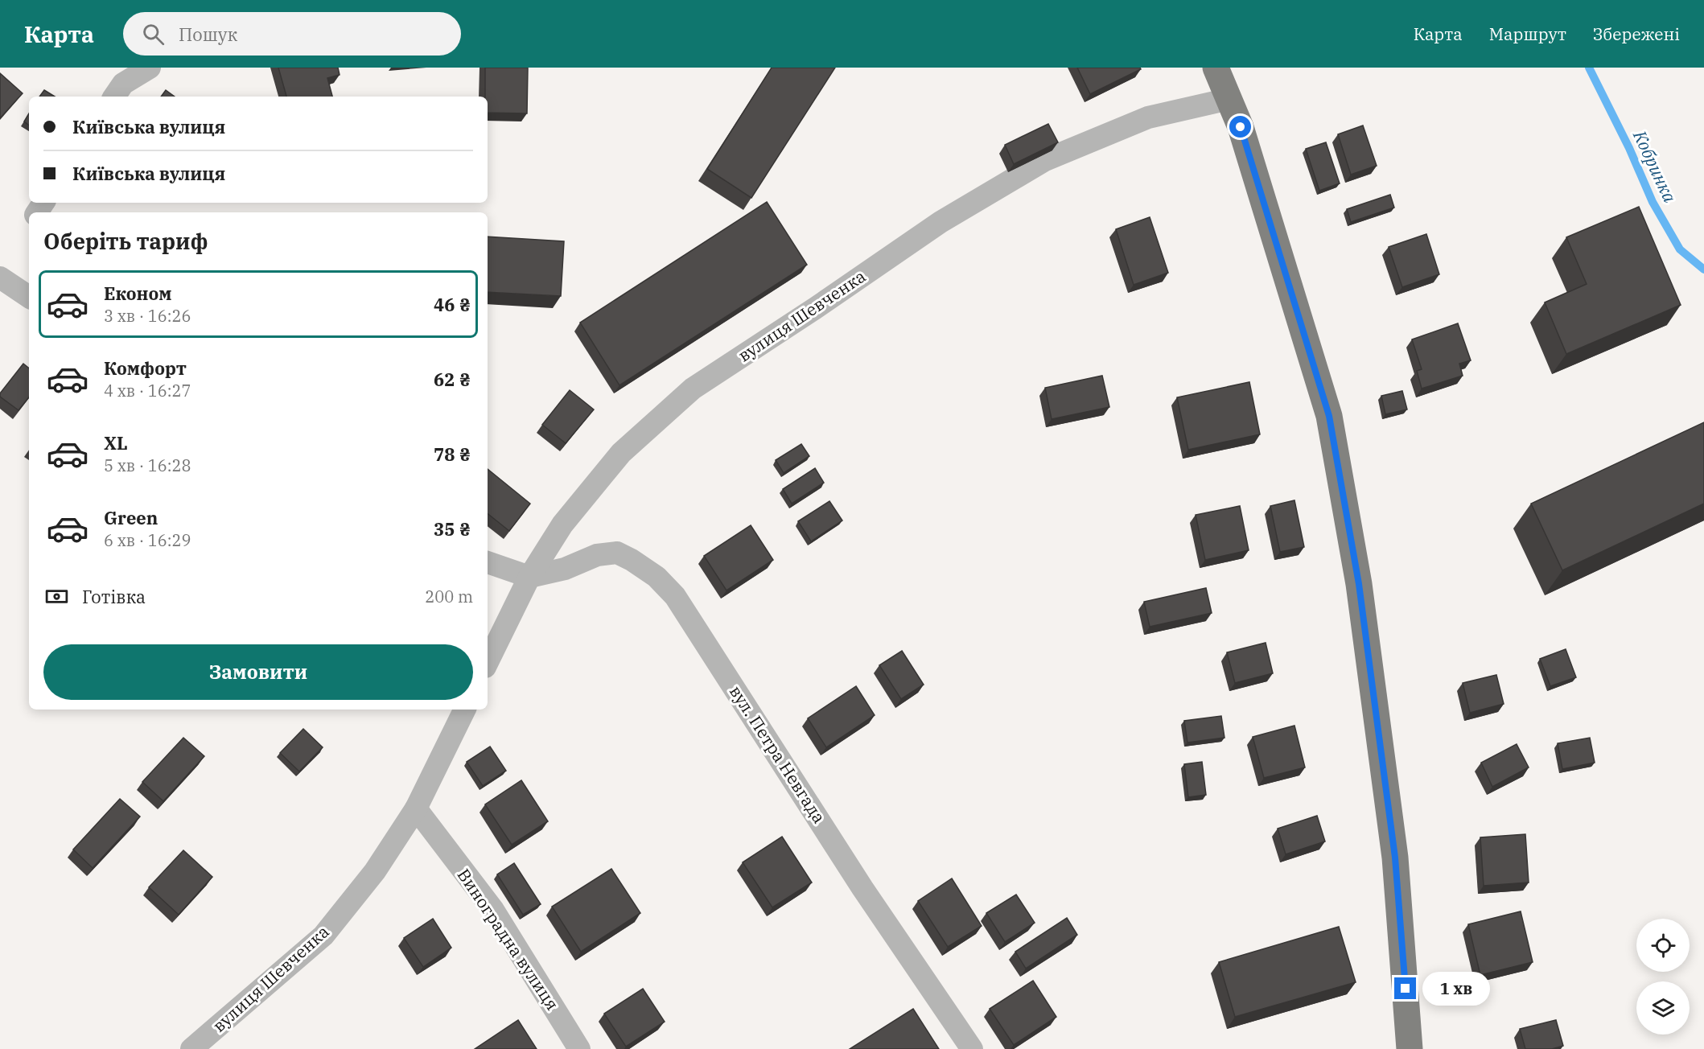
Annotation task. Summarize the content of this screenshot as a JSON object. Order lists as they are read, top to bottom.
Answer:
{
  "streets": {
    "street": ["вулиця Шевченка", "вул. Петра Невгада", "Виноградна вулиця"]
  },
  "crossings": [
    ["вулиця Шевченка", "вул. Петра Невгада"],
    ["вулиця Шевченка", "Виноградна вулиця"]
  ],
  "water": ["Кобринка"],
  "page": {
    "header": "Карта",
    "search": "Пошук",
    "nav": ["Карта", "Маршрут", "Збережені"],
    "banner": ["Київська вулиця", "Київська вулиця"],
    "heading": "Оберіть тариф",
    "list": [
      {
        "name": "Економ",
        "note": "3 хв · 16:26",
        "value": "46 ₴"
      },
      {
        "name": "Комфорт",
        "note": "4 хв · 16:27",
        "value": "62 ₴"
      },
      {
        "name": "XL",
        "note": "5 хв · 16:28",
        "value": "78 ₴"
      },
      {
        "name": "Green",
        "note": "6 хв · 16:29",
        "value": "35 ₴"
      }
    ],
    "pay": ["Готівка", "200 m"],
    "buttons": "Замовити",
    "bubble": "1 хв"
  }
}
